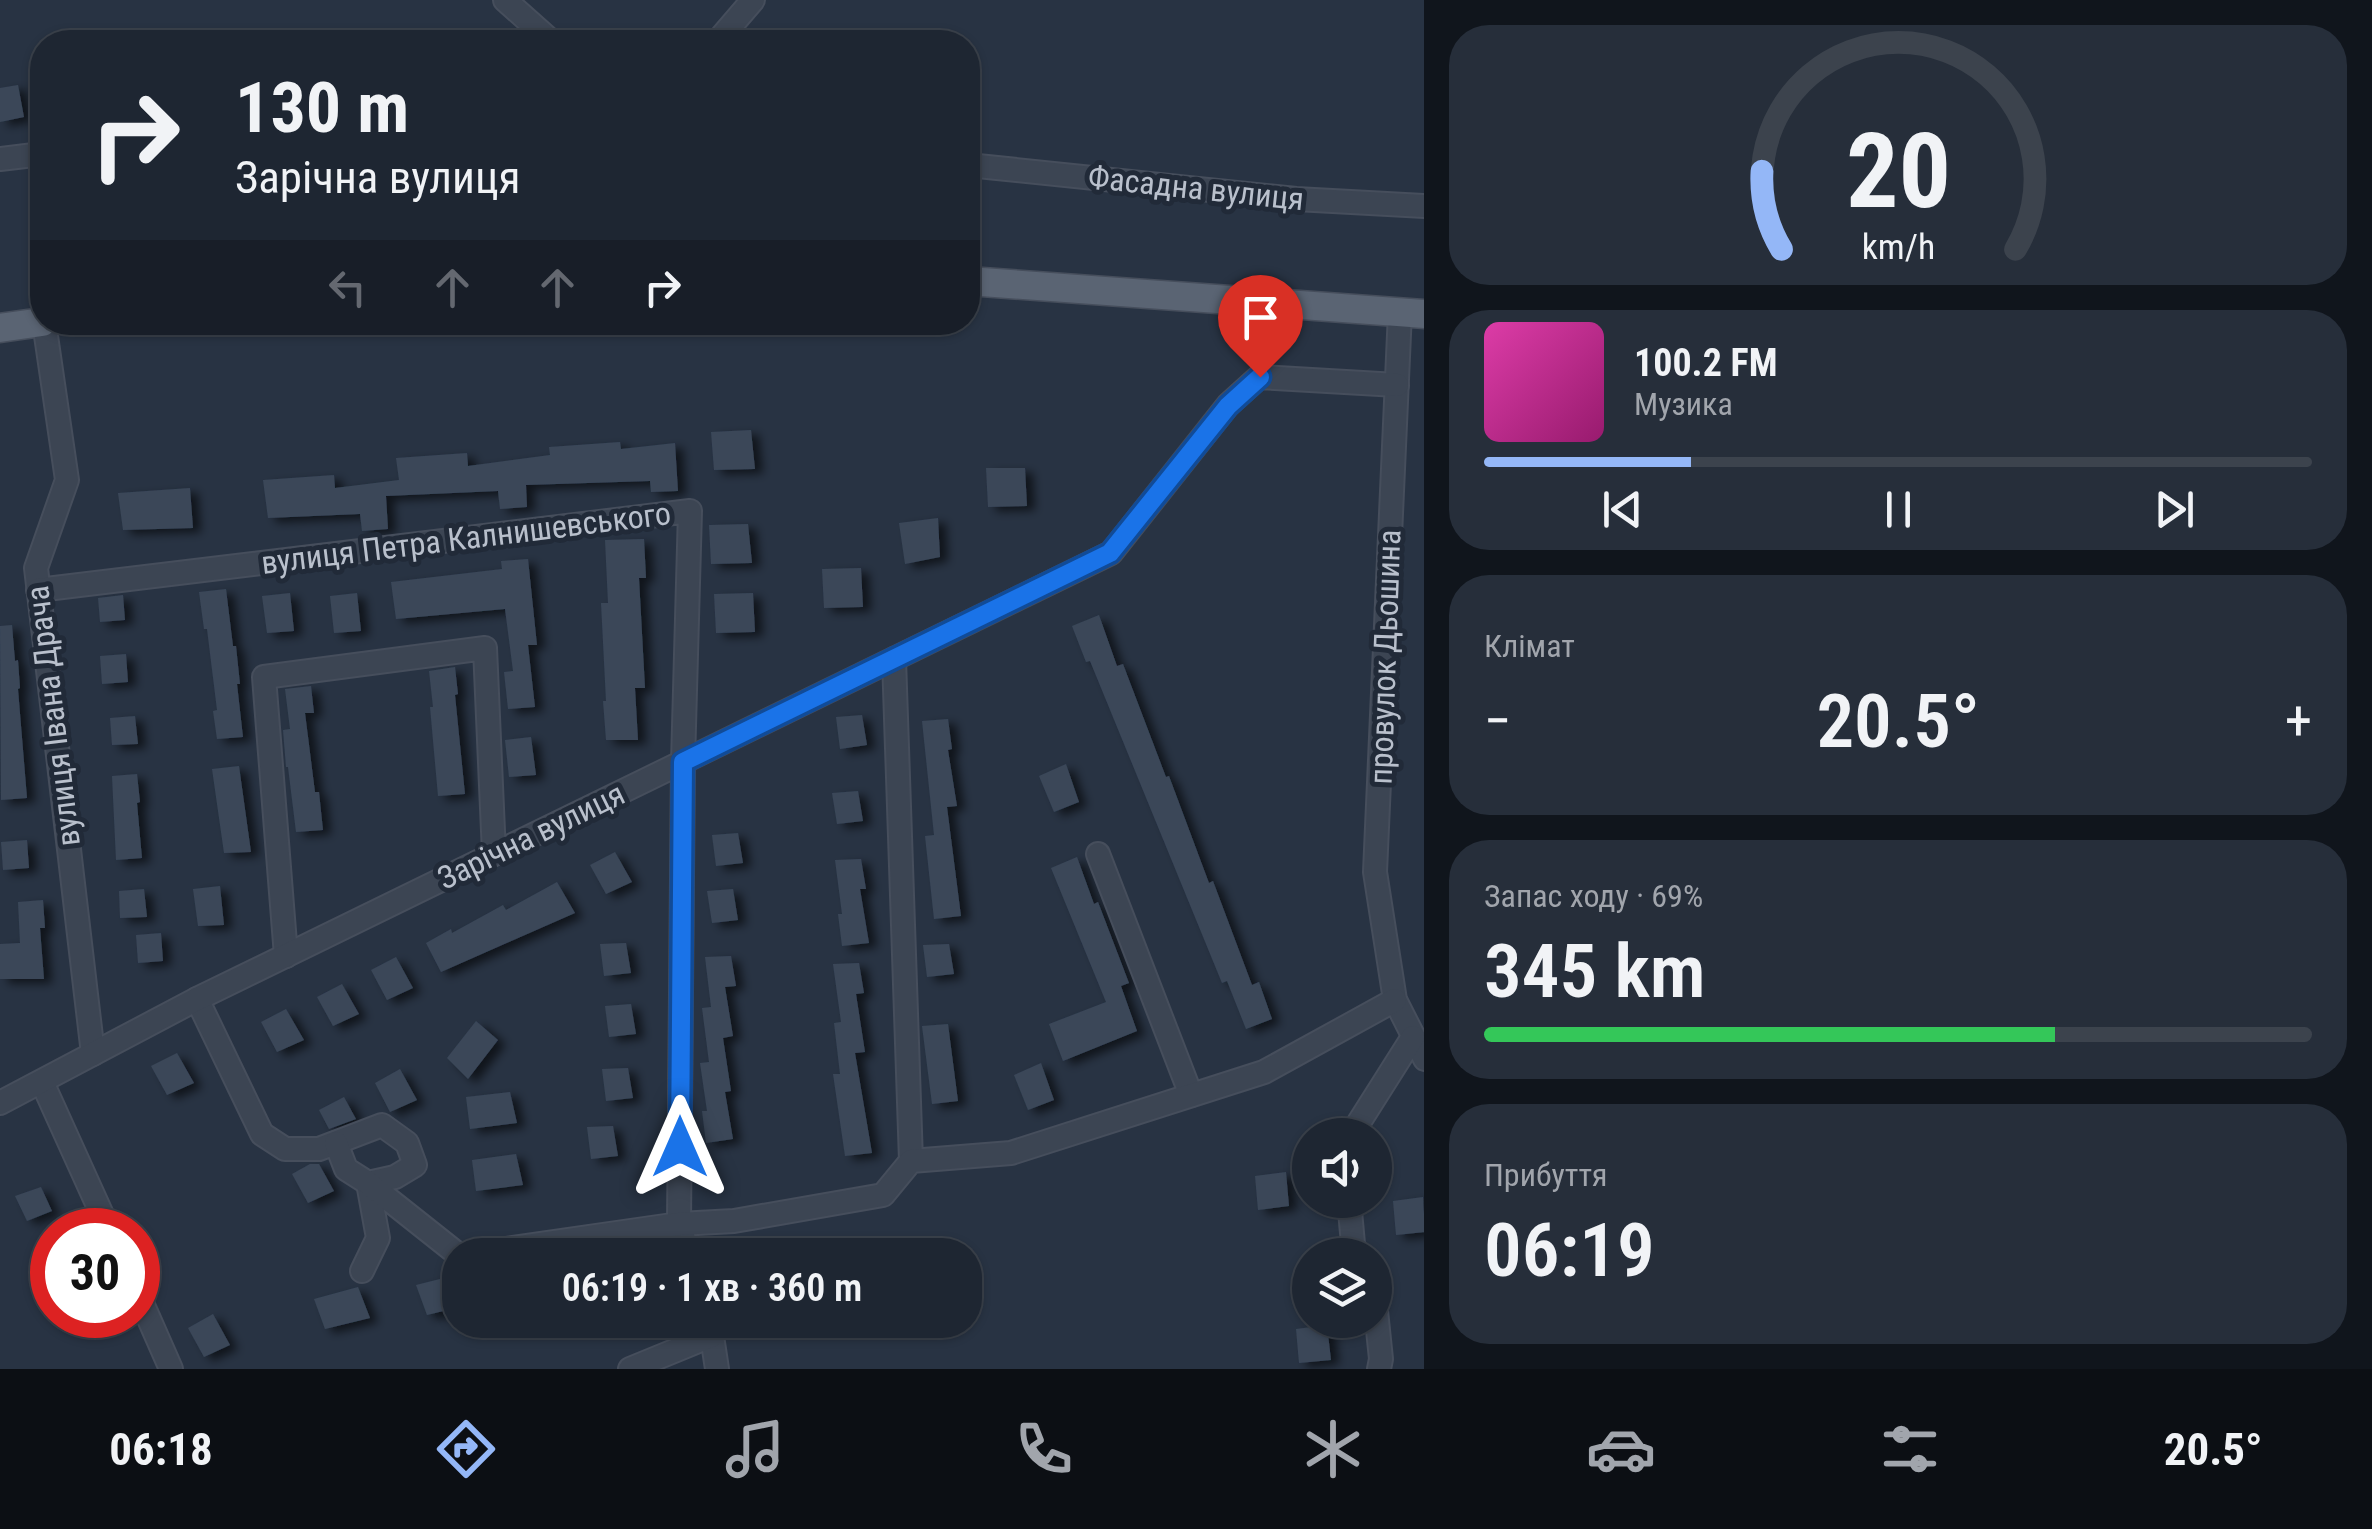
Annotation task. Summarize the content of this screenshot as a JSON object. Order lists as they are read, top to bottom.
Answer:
{
  "streets": {
    "street": [
      "Фасадна вулиця",
      "вулиця Петра Калнишевського",
      "провулок Дьошина",
      "вулиця Івана Драча",
      "Зарічна вулиця"
    ]
  },
  "crossings": [
    ["вулиця Петра Калнишевського", "вулиця Івана Драча"],
    ["вулиця Петра Калнишевського", "Зарічна вулиця"],
    ["провулок Дьошина", "Зарічна вулиця"],
    ["вулиця Івана Драча", "Зарічна вулиця"]
  ],
  "page": {
    "turn": ["130 m", "Зарічна вулиця"],
    "song": ["100.2 FM", "Музика"],
    "tile": [
      "Клімат",
      ["Запас ходу · 69%", "345 km"],
      ["Прибуття", "06:19"]
    ],
    "heat": ["−", "20.5°", "+"],
    "limit": "30",
    "trip": "06:19 · 1 хв · 360 m",
    "tabs": ["06:18", "20.5°"],
    "gauge": ["20", "km/h"]
  }
}
